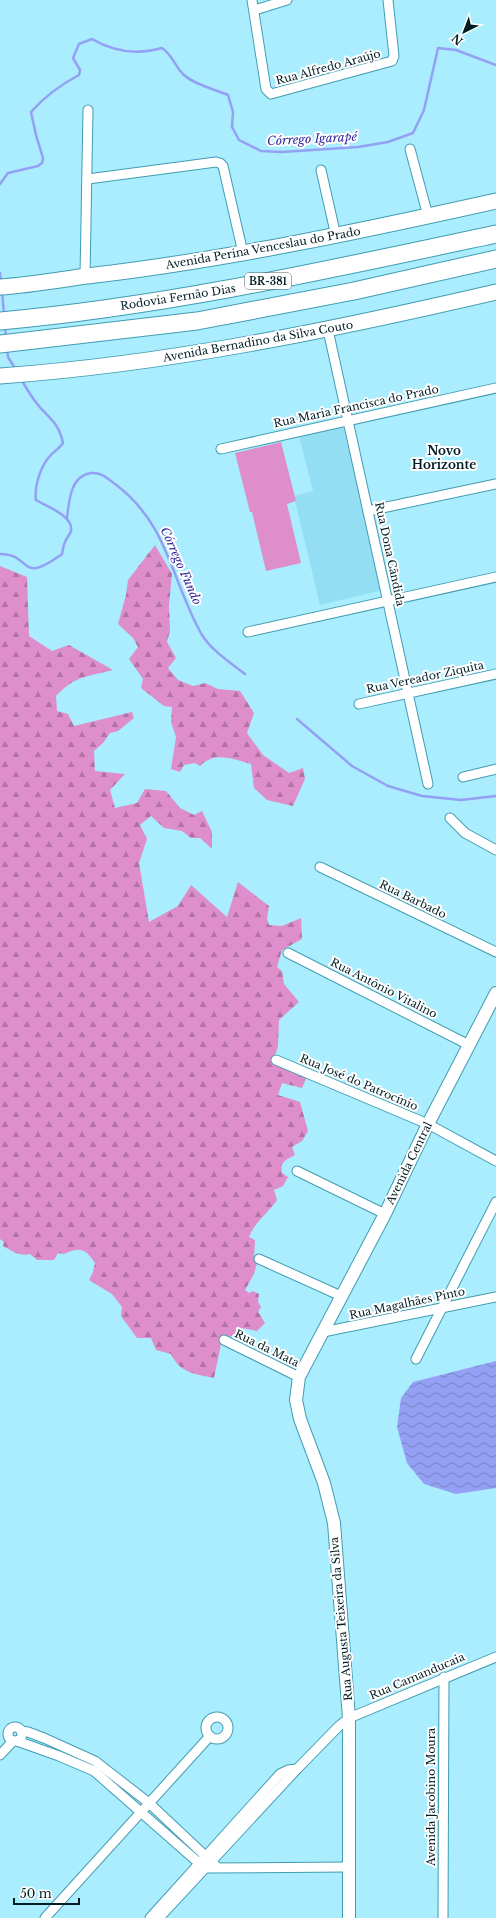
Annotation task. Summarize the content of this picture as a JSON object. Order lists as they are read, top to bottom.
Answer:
{
  "streets": {
    "highway": ["BR-381", "Rodovia Fernão Dias"],
    "main road": ["Avenida Perina Venceslau do Prado", "Avenida Bernadino da Silva Couto"],
    "street": [
      "Rua Alfredo Araújo",
      "Rua Maria Francisca do Prado",
      "Rua Dona Cândida",
      "Rua Vereador Ziquita",
      "Rua Barbado",
      "Rua Antônio Vitalino",
      "Rua José do Patrocínio",
      "Avenida Central",
      "Rua Magalhães Pinto",
      "Rua da Mata",
      "Rua Augusta Teixeira da Silva",
      "Rua Camanducaia",
      "Avenida Jacobino Moura"
    ]
  },
  "crossings": [
    ["Avenida Bernadino da Silva Couto", "Rua Dona Cândida"],
    ["Rua Maria Francisca do Prado", "Rua Dona Cândida"],
    ["Rua Dona Cândida", "Rua Vereador Ziquita"],
    ["Rua Antônio Vitalino", "Avenida Central"],
    ["Rua José do Patrocínio", "Avenida Central"],
    ["Avenida Central", "Rua Magalhães Pinto"],
    ["Avenida Central", "Rua Augusta Teixeira da Silva"],
    ["Rua Magalhães Pinto", "Rua Augusta Teixeira da Silva"],
    ["Rua da Mata", "Rua Augusta Teixeira da Silva"],
    ["Rua Augusta Teixeira da Silva", "Rua Camanducaia"],
    ["Rua Camanducaia", "Avenida Jacobino Moura"]
  ],
  "districts": ["Novo Horizonte"],
  "water": ["Córrego Igarapé", "Córrego Fundo"],
  "scale_bar": "50 m",
  "north": "bottom left"
}
